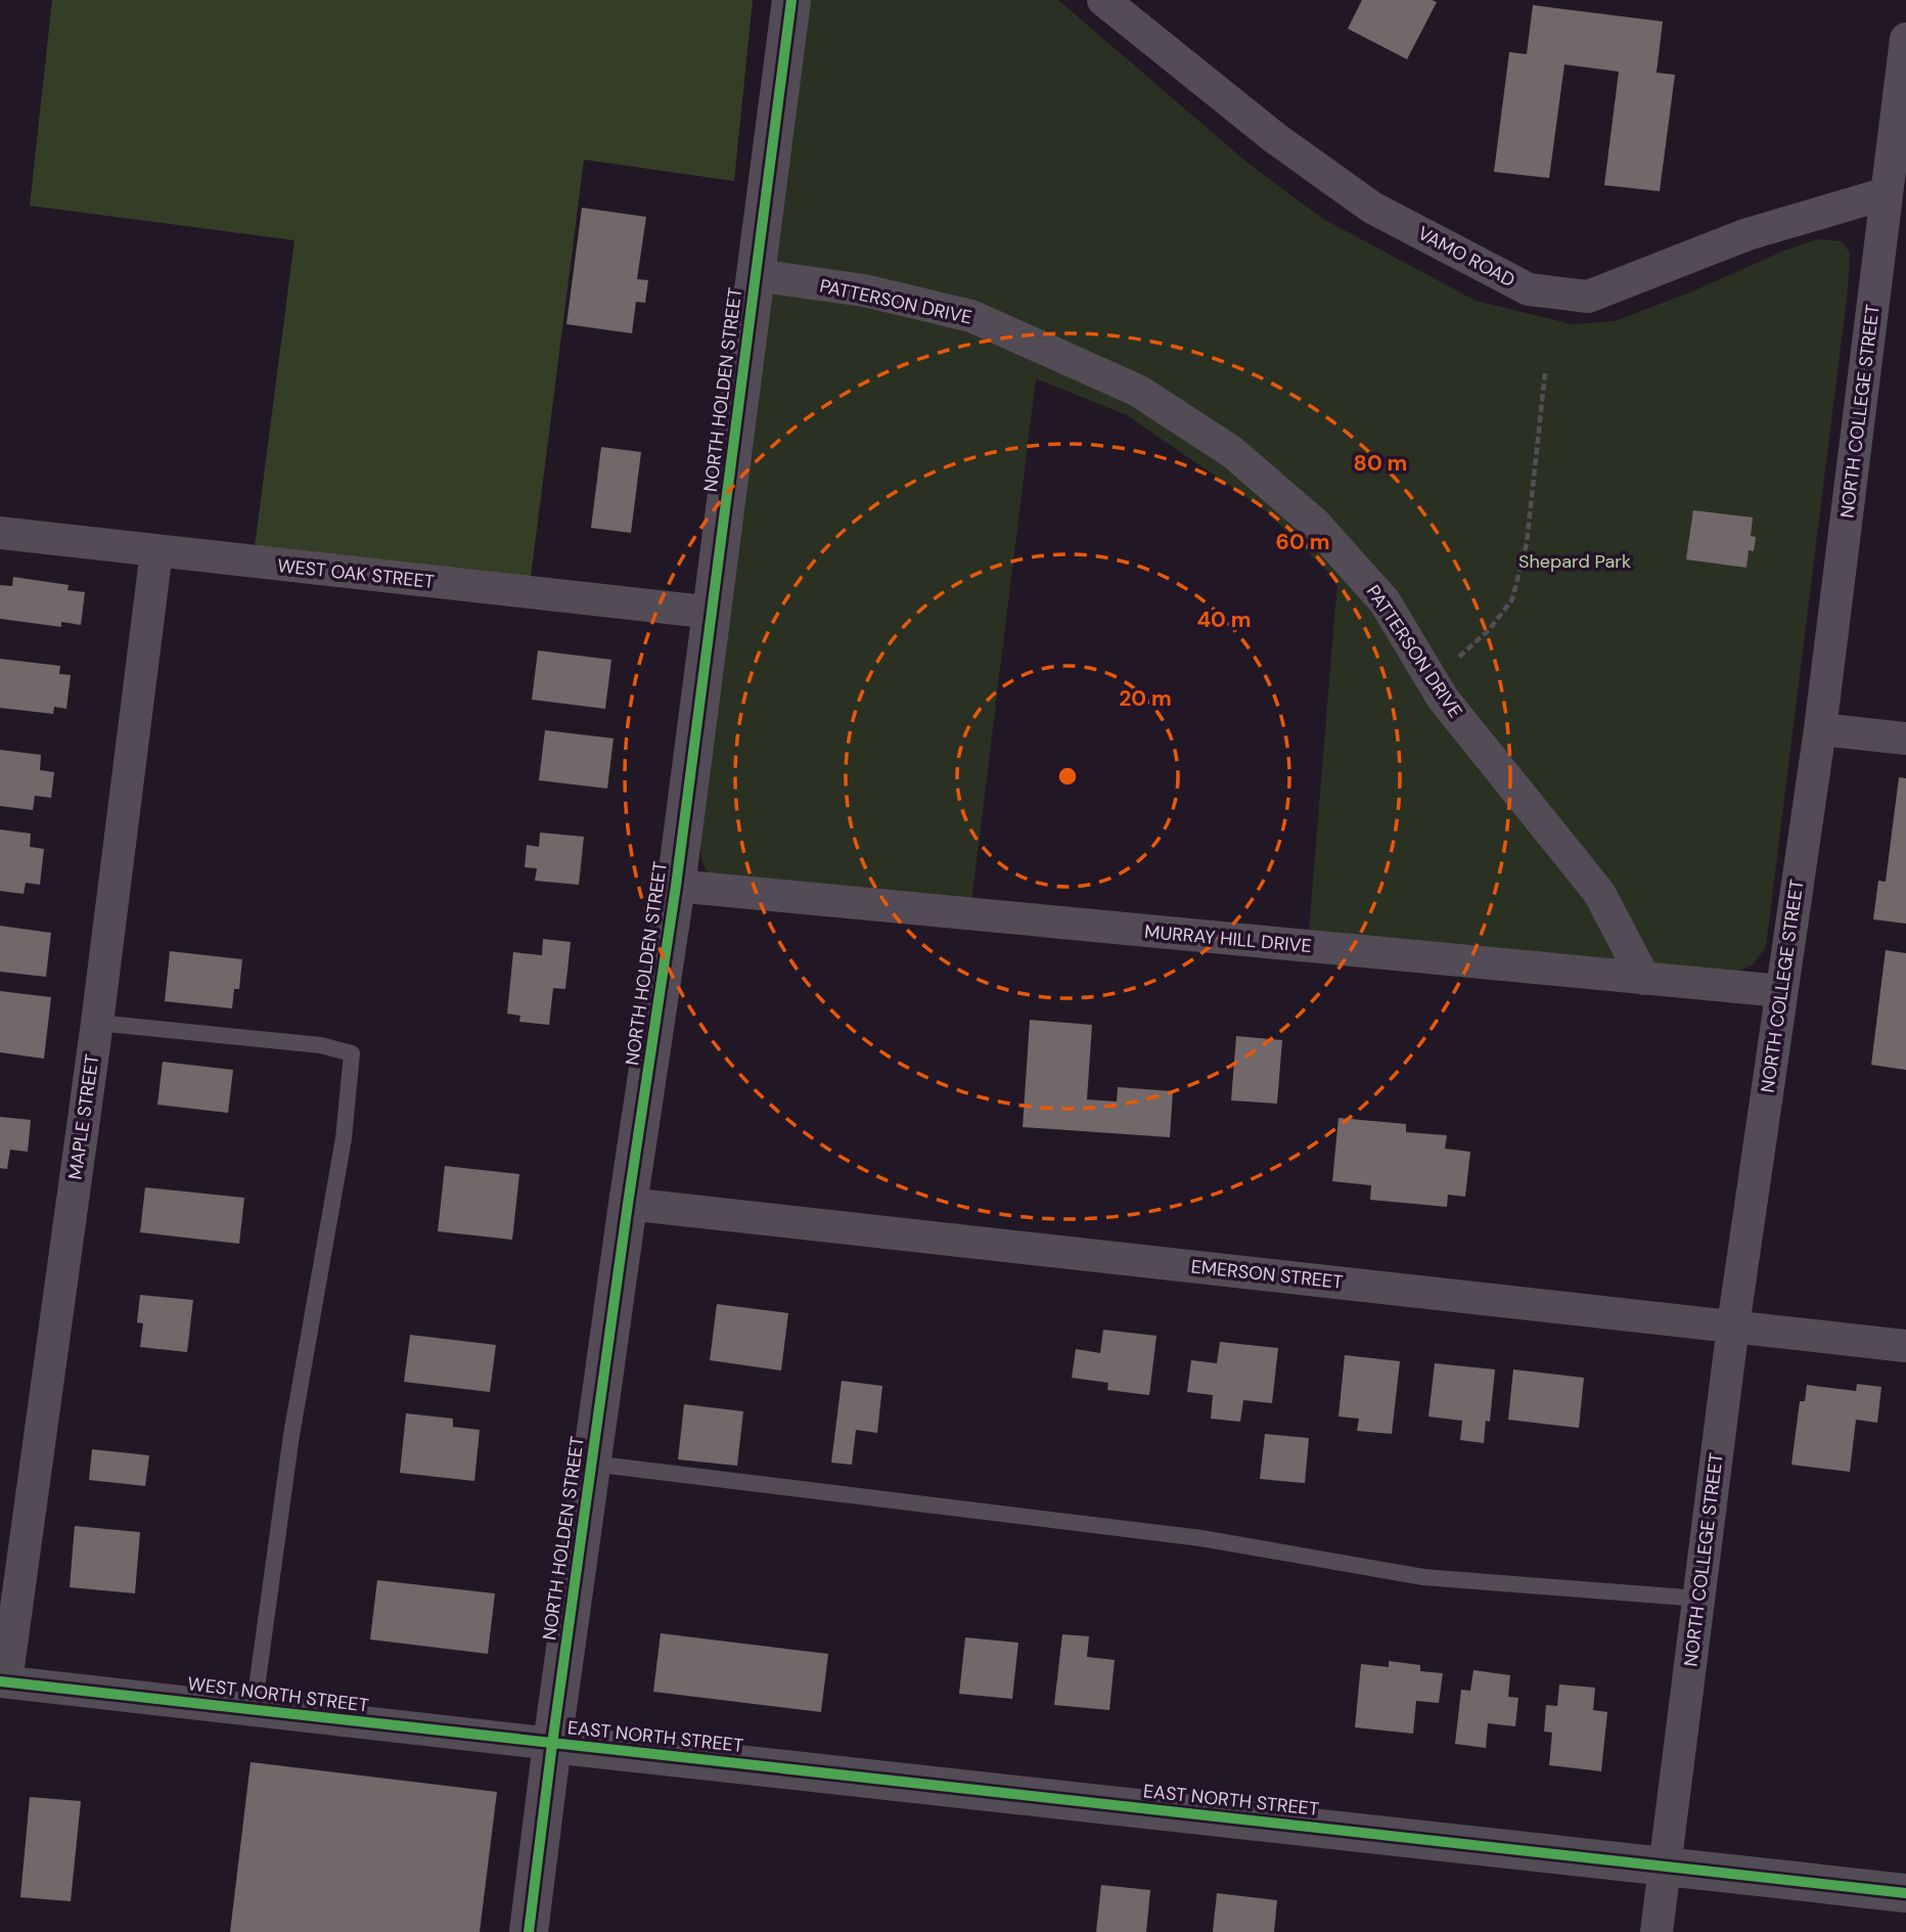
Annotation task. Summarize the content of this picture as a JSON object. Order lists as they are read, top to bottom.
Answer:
{
  "streets": {
    "main road": ["NORTH HOLDEN STREET", "EAST NORTH STREET"],
    "street": [
      "VAMO ROAD",
      "PATTERSON DRIVE",
      "NORTH COLLEGE STREET",
      "WEST OAK STREET",
      "MURRAY HILL DRIVE",
      "MAPLE STREET",
      "EMERSON STREET",
      "WEST NORTH STREET"
    ]
  },
  "crossings": [
    ["VAMO ROAD", "NORTH COLLEGE STREET"],
    ["PATTERSON DRIVE", "NORTH HOLDEN STREET"],
    ["PATTERSON DRIVE", "MURRAY HILL DRIVE"],
    ["NORTH HOLDEN STREET", "WEST OAK STREET"],
    ["NORTH HOLDEN STREET", "MURRAY HILL DRIVE"],
    ["NORTH HOLDEN STREET", "EMERSON STREET"],
    ["NORTH HOLDEN STREET", "WEST NORTH STREET"],
    ["NORTH HOLDEN STREET", "EAST NORTH STREET"],
    ["NORTH COLLEGE STREET", "MURRAY HILL DRIVE"],
    ["NORTH COLLEGE STREET", "EMERSON STREET"],
    ["NORTH COLLEGE STREET", "EAST NORTH STREET"],
    ["WEST OAK STREET", "MAPLE STREET"],
    ["MAPLE STREET", "WEST NORTH STREET"],
    ["WEST NORTH STREET", "EAST NORTH STREET"]
  ],
  "parks": ["Shepard Park"],
  "rings": [
    "80 m",
    "60 m",
    "40 m",
    "20 m"
  ]
}
